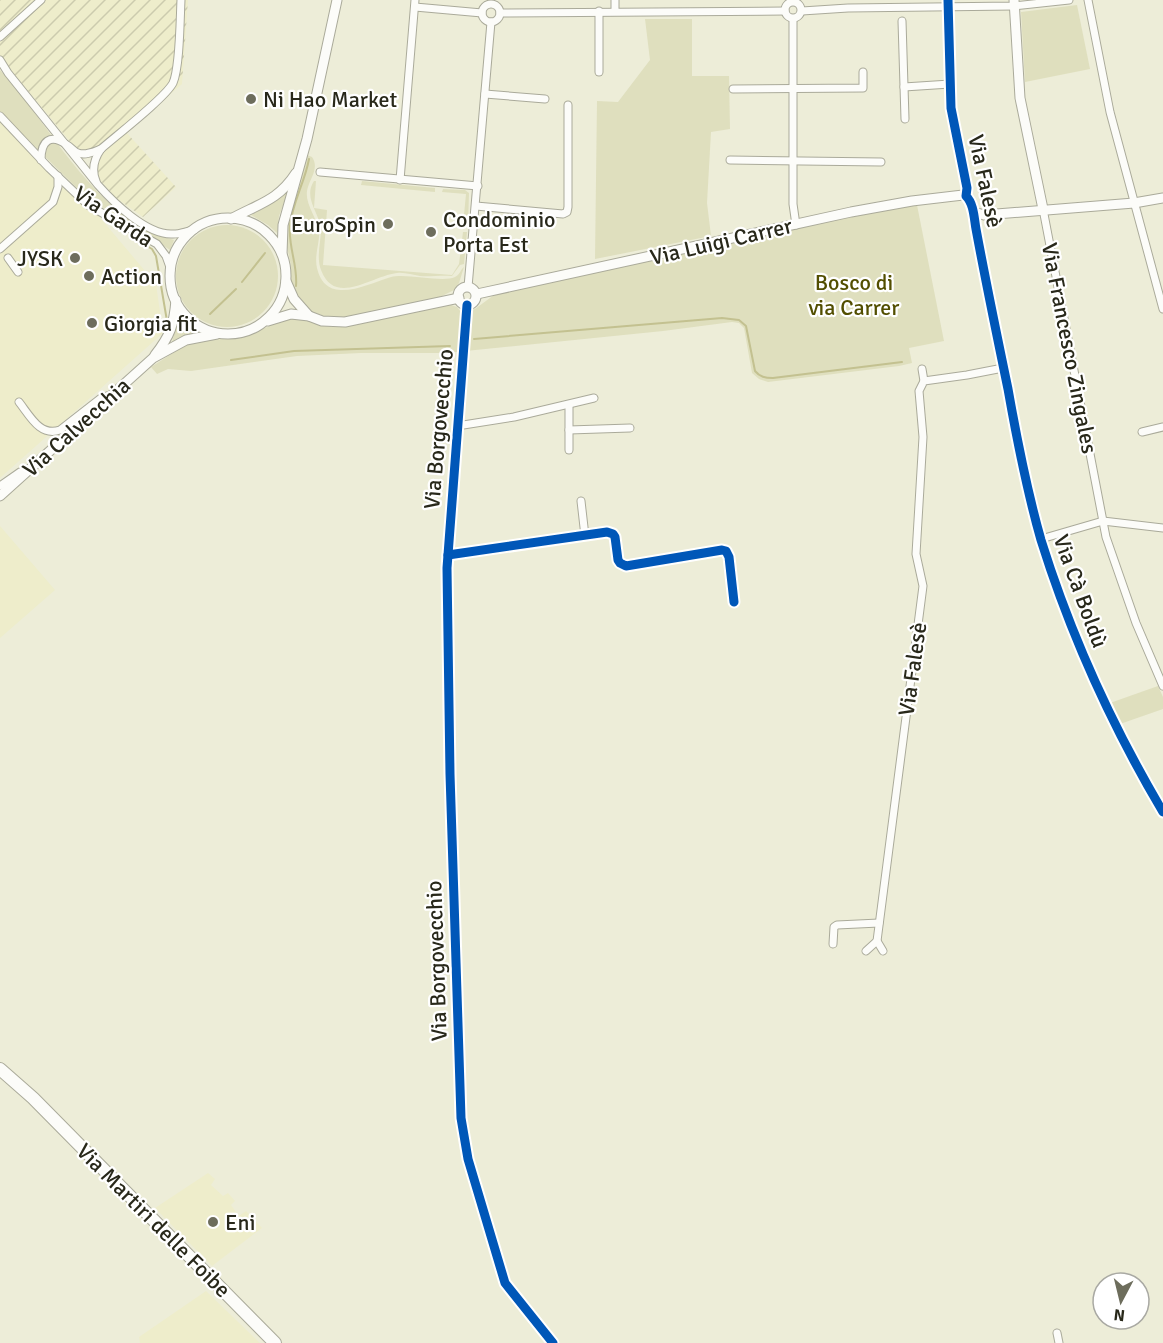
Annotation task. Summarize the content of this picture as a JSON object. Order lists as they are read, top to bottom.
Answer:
{
  "streets": {
    "highway": ["Via Martiri delle Foibe"],
    "street": [
      "Via Falesè",
      "Via Garda",
      "Via Luigi Carrer",
      "Via Francesco Zingales",
      "Via Calvecchia",
      "Via Borgovecchio",
      "Via Cà Boldù"
    ]
  },
  "crossings": [
    ["Via Falesè", "Via Luigi Carrer"],
    ["Via Falesè", "Via Cà Boldù"],
    ["Via Garda", "Via Calvecchia"],
    ["Via Luigi Carrer", "Via Borgovecchio"]
  ],
  "parks": ["Bosco di via Carrer"],
  "places": [
    "Ni Hao Market",
    "EuroSpin",
    "Condominio Porta Est",
    "JYSK",
    "Action",
    "Giorgia fit",
    "Eni"
  ],
  "north": "bottom"
}
